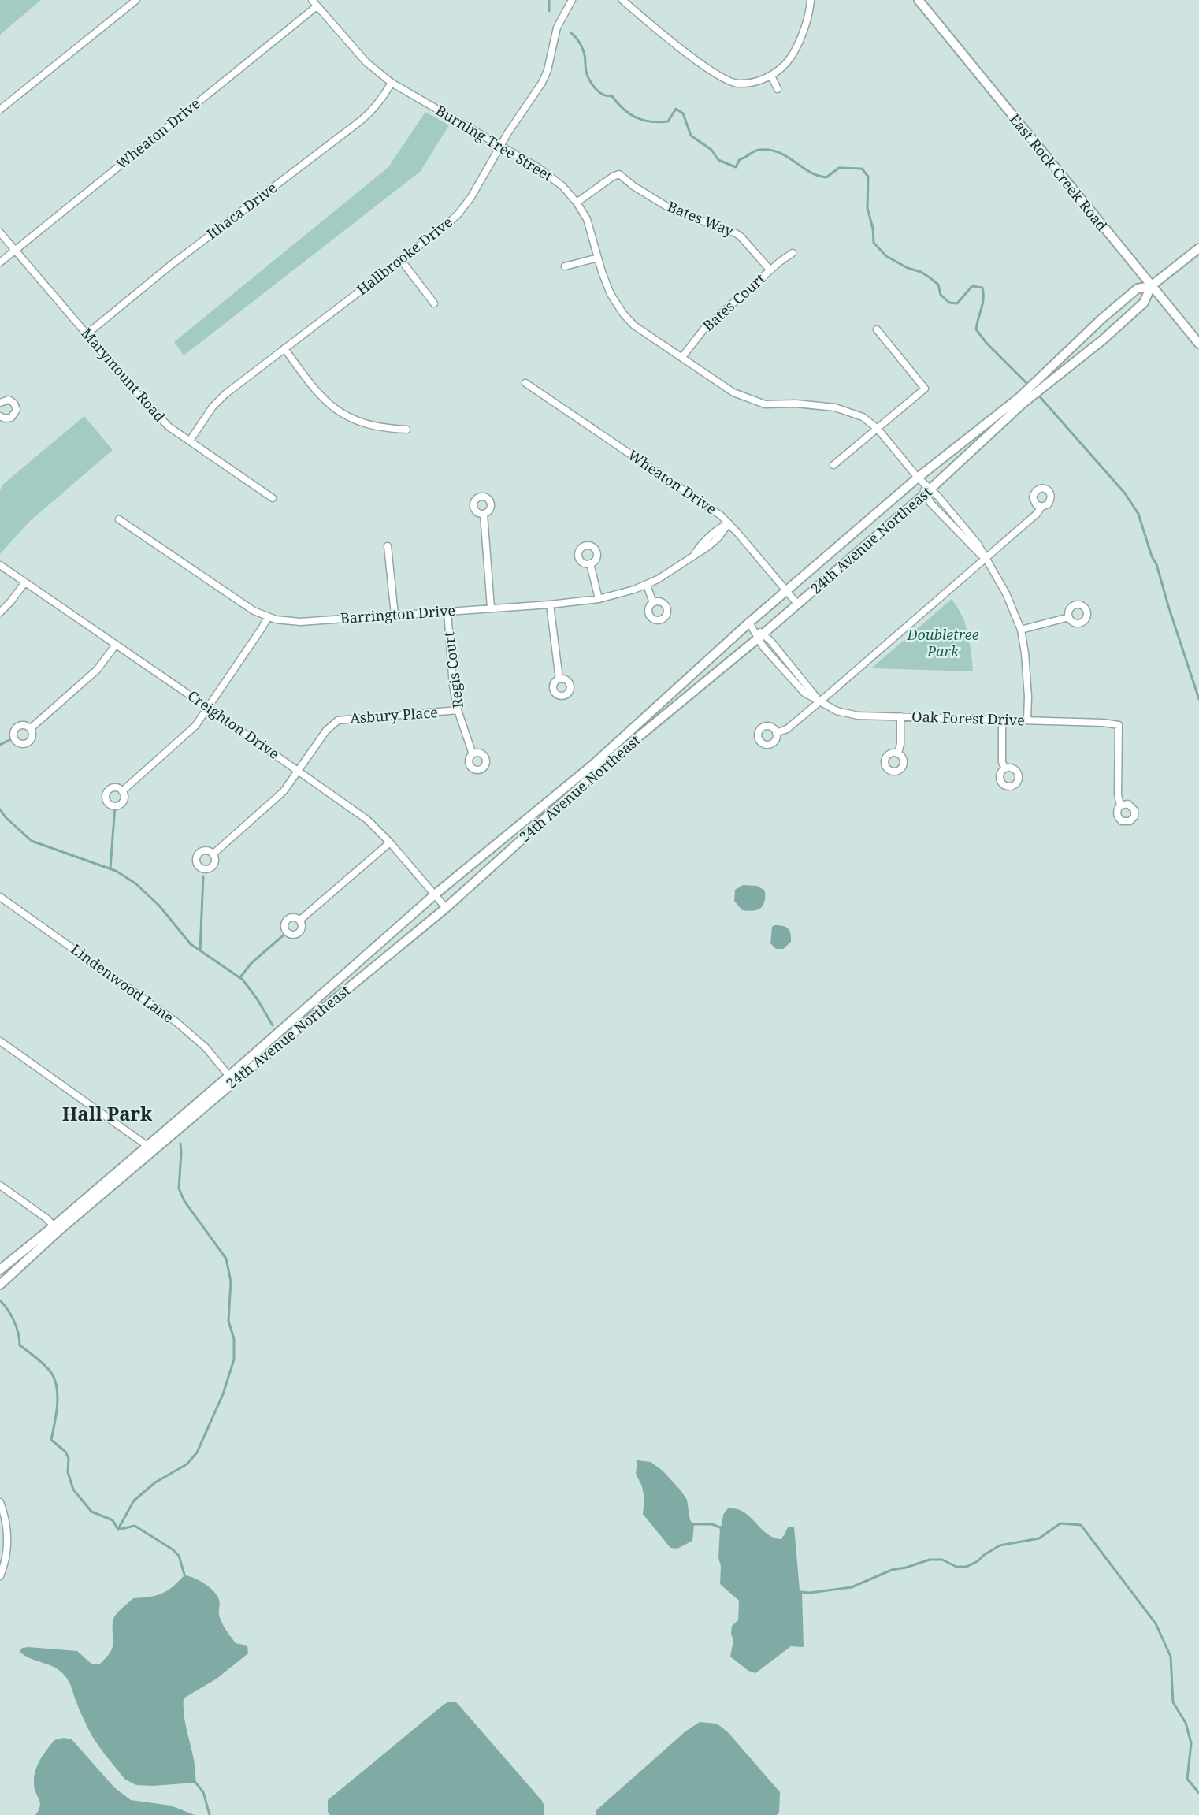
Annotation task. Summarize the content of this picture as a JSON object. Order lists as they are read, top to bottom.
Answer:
{
  "streets": {
    "street": [
      "Wheaton Drive",
      "Burning Tree Street",
      "East Rock Creek Road",
      "Ithaca Drive",
      "Bates Way",
      "Hallbrooke Drive",
      "Bates Court",
      "Marymount Road",
      "24th Avenue Northeast",
      "Barrington Drive",
      "Regis Court",
      "Asbury Place",
      "Oak Forest Drive",
      "Creighton Drive",
      "Lindenwood Lane"
    ]
  },
  "crossings": [
    ["Wheaton Drive", "Burning Tree Street"],
    ["Wheaton Drive", "Marymount Road"],
    ["Wheaton Drive", "24th Avenue Northeast"],
    ["Wheaton Drive", "Barrington Drive"],
    ["Burning Tree Street", "Ithaca Drive"],
    ["Burning Tree Street", "Bates Way"],
    ["Burning Tree Street", "Hallbrooke Drive"],
    ["Burning Tree Street", "Bates Court"],
    ["Burning Tree Street", "24th Avenue Northeast"],
    ["Burning Tree Street", "Oak Forest Drive"],
    ["East Rock Creek Road", "24th Avenue Northeast"],
    ["Ithaca Drive", "Marymount Road"],
    ["Bates Way", "Bates Court"],
    ["Hallbrooke Drive", "Marymount Road"],
    ["24th Avenue Northeast", "Oak Forest Drive"],
    ["24th Avenue Northeast", "Creighton Drive"],
    ["24th Avenue Northeast", "Lindenwood Lane"],
    ["Barrington Drive", "Regis Court"],
    ["Regis Court", "Asbury Place"],
    ["Asbury Place", "Creighton Drive"]
  ],
  "districts": ["Hall Park"],
  "parks": ["Doubletree Park"]
}
